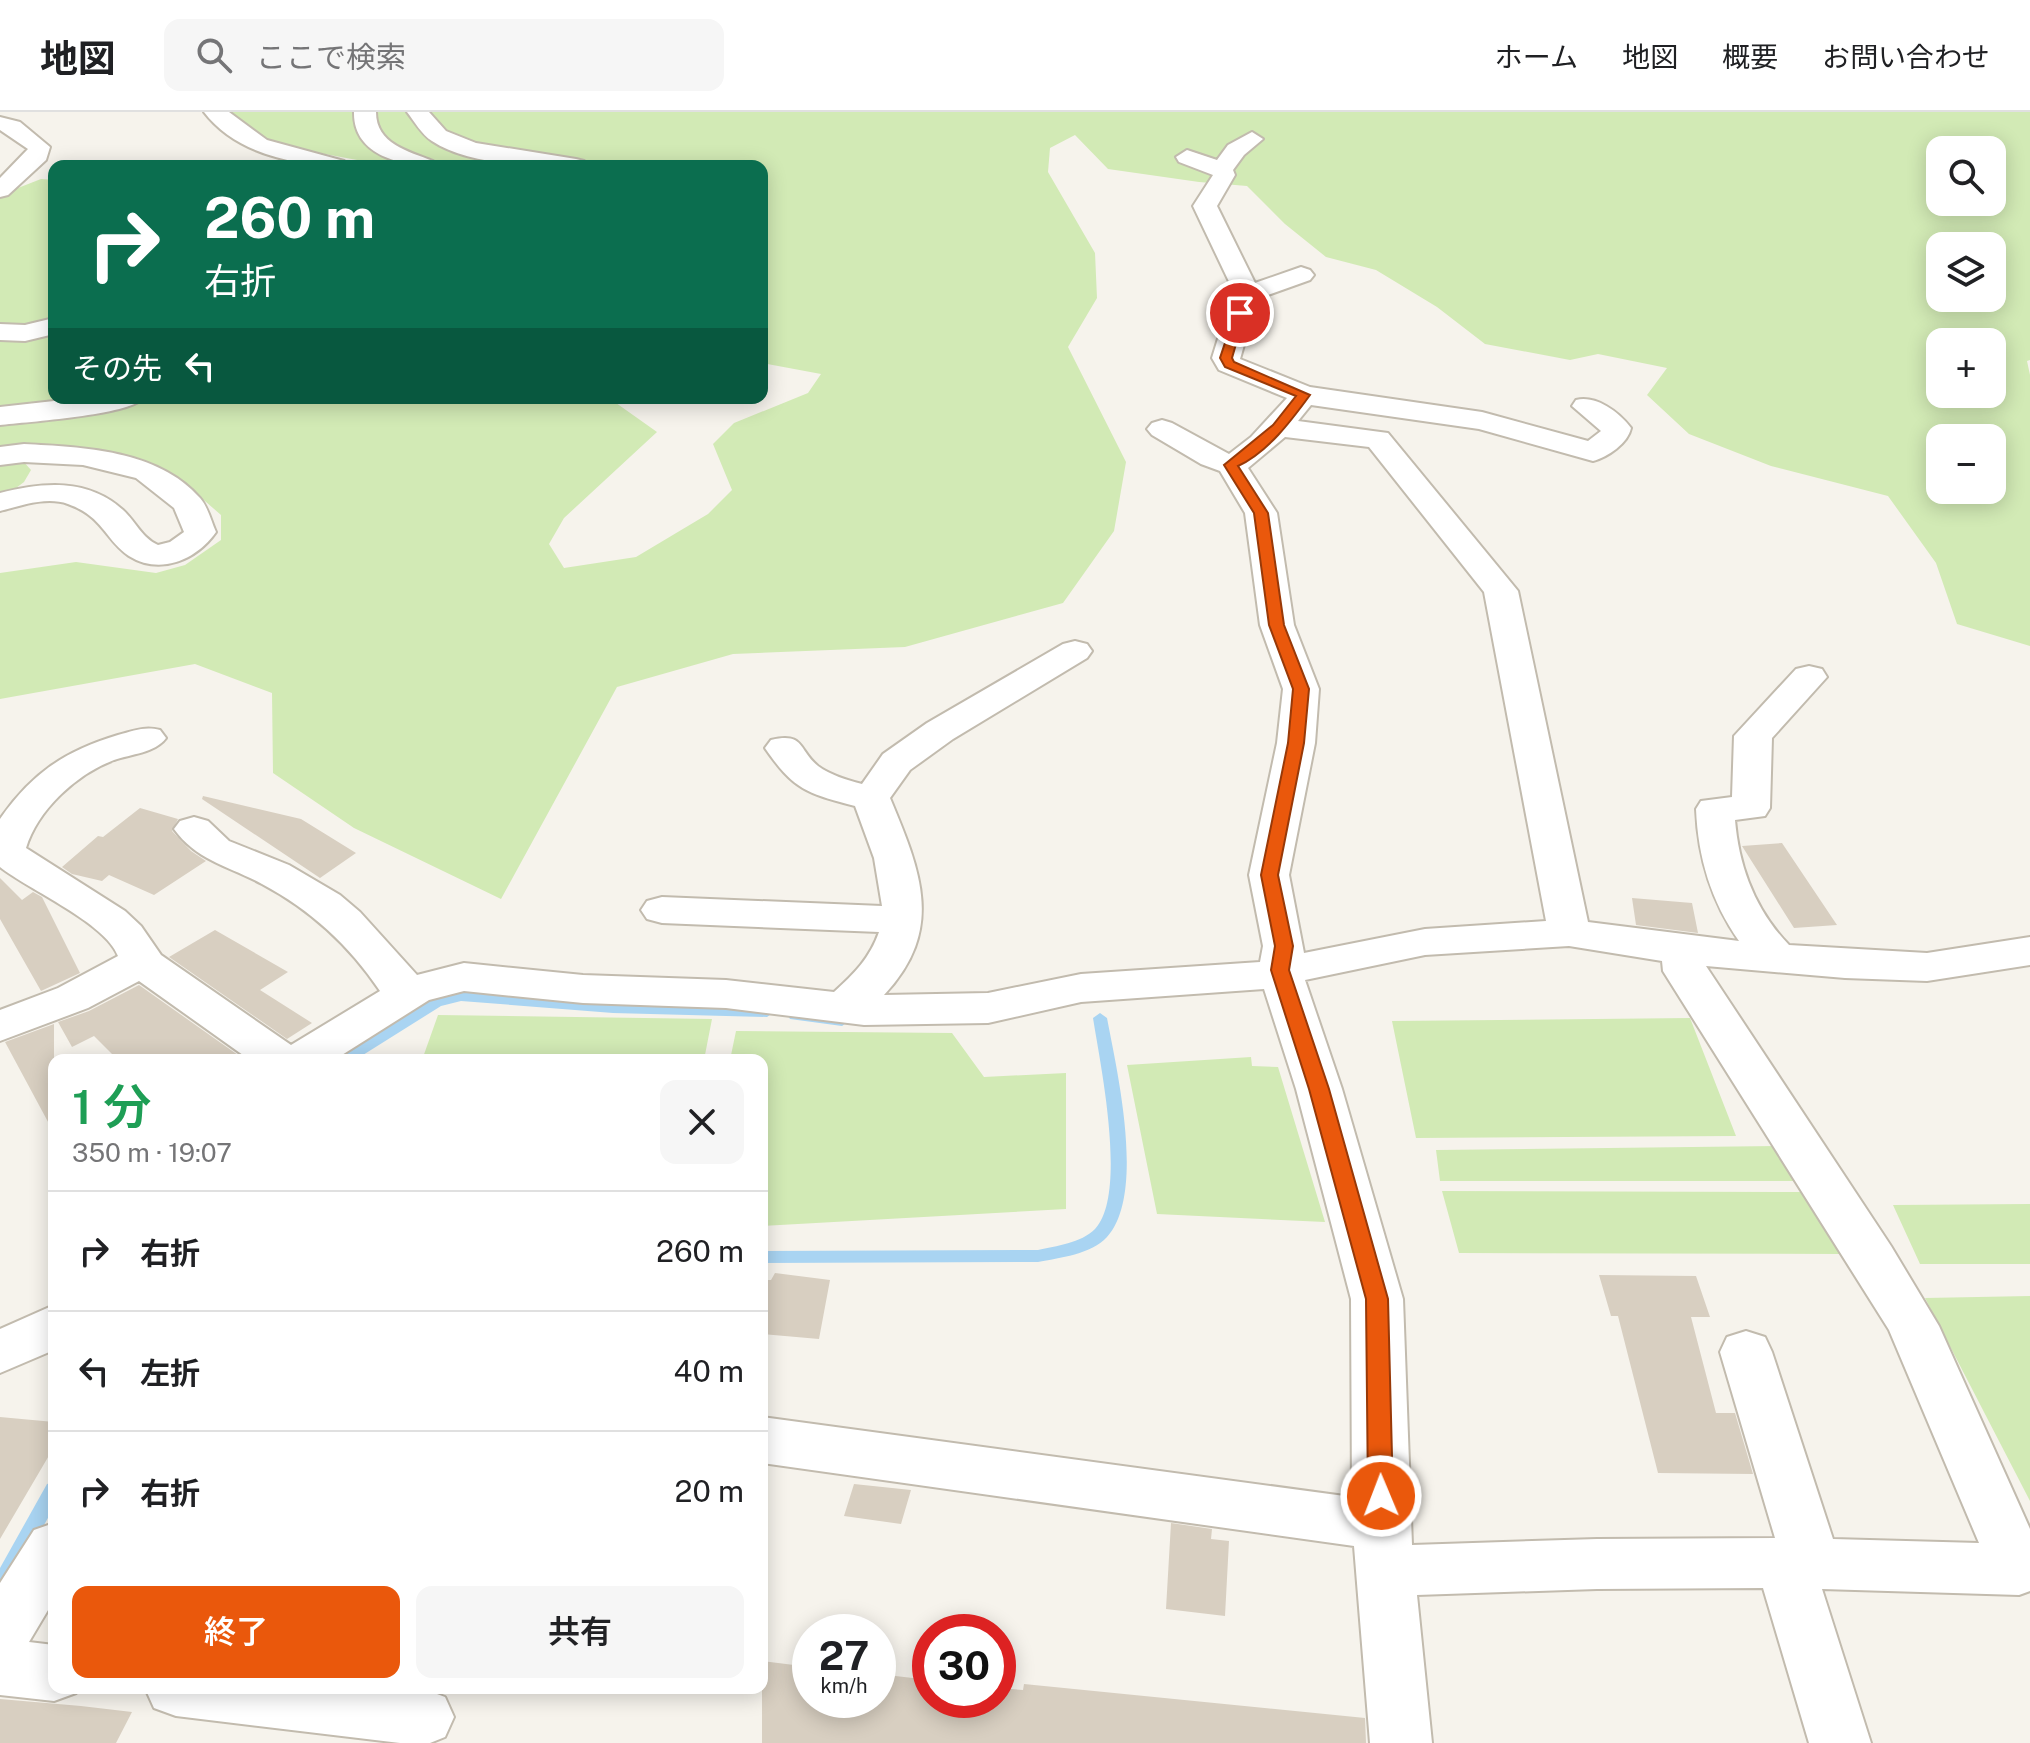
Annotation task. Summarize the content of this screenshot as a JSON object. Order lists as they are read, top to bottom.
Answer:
{
  "page": {
    "header": "地図",
    "search": "ここで検索",
    "nav": [
      "ホーム",
      "地図",
      "概要",
      "お問い合わせ"
    ],
    "map_buttons": ["+", "−"],
    "turn": ["260 m", "右折"],
    "then": "その先",
    "heading": ["1 分", "350 m · 19:07"],
    "list": [
      {
        "name": "右折",
        "value": "260 m"
      },
      {
        "name": "左折",
        "value": "40 m"
      },
      {
        "name": "右折",
        "value": "20 m"
      }
    ],
    "buttons": ["終了", "共有"],
    "speed": "27 km/h",
    "limit": "30"
  }
}
